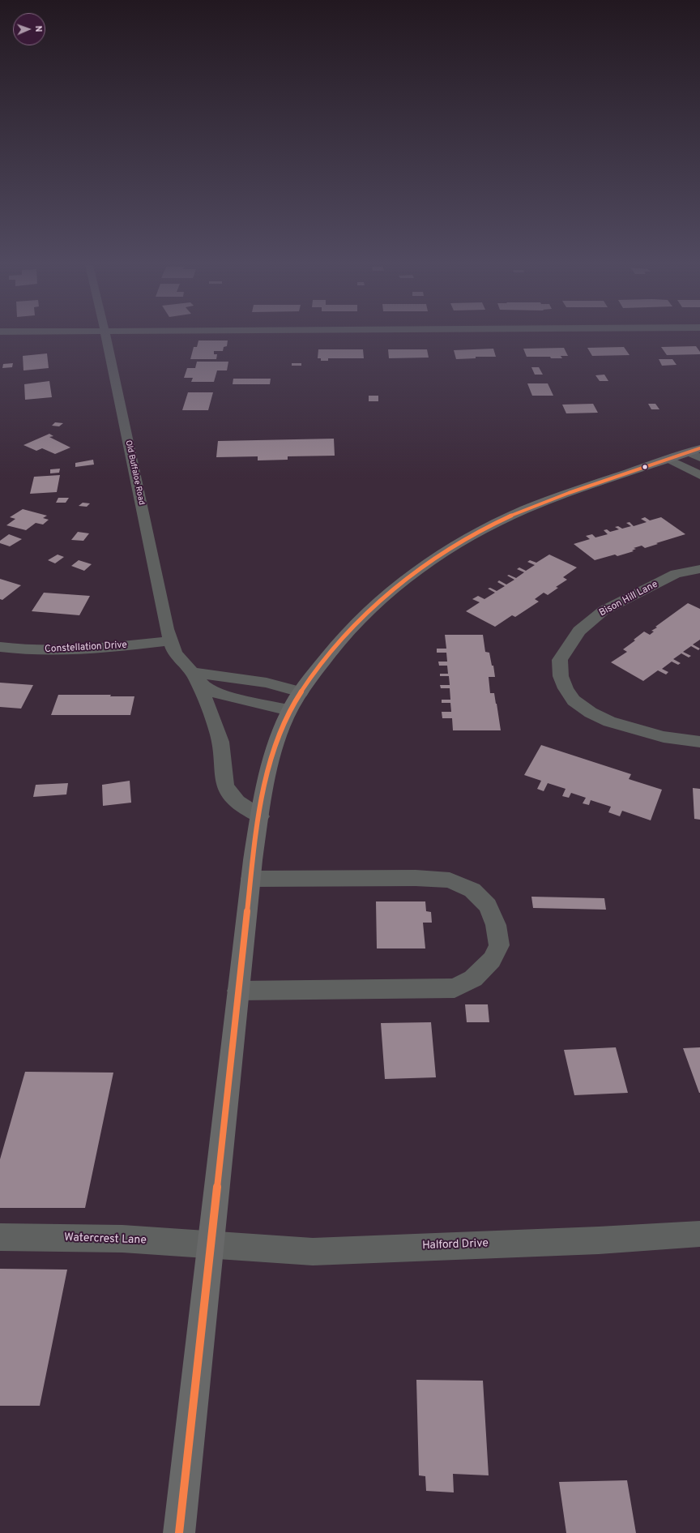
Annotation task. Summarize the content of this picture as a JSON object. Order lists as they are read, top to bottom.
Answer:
{
  "streets": {
    "street": [
      "Old Buffaloe Road",
      "Bison Hill Lane",
      "Constellation Drive",
      "Watercrest Lane",
      "Halford Drive"
    ]
  },
  "crossings": [
    ["Old Buffaloe Road", "Constellation Drive"],
    ["Watercrest Lane", "Halford Drive"]
  ],
  "north": "right"
}
